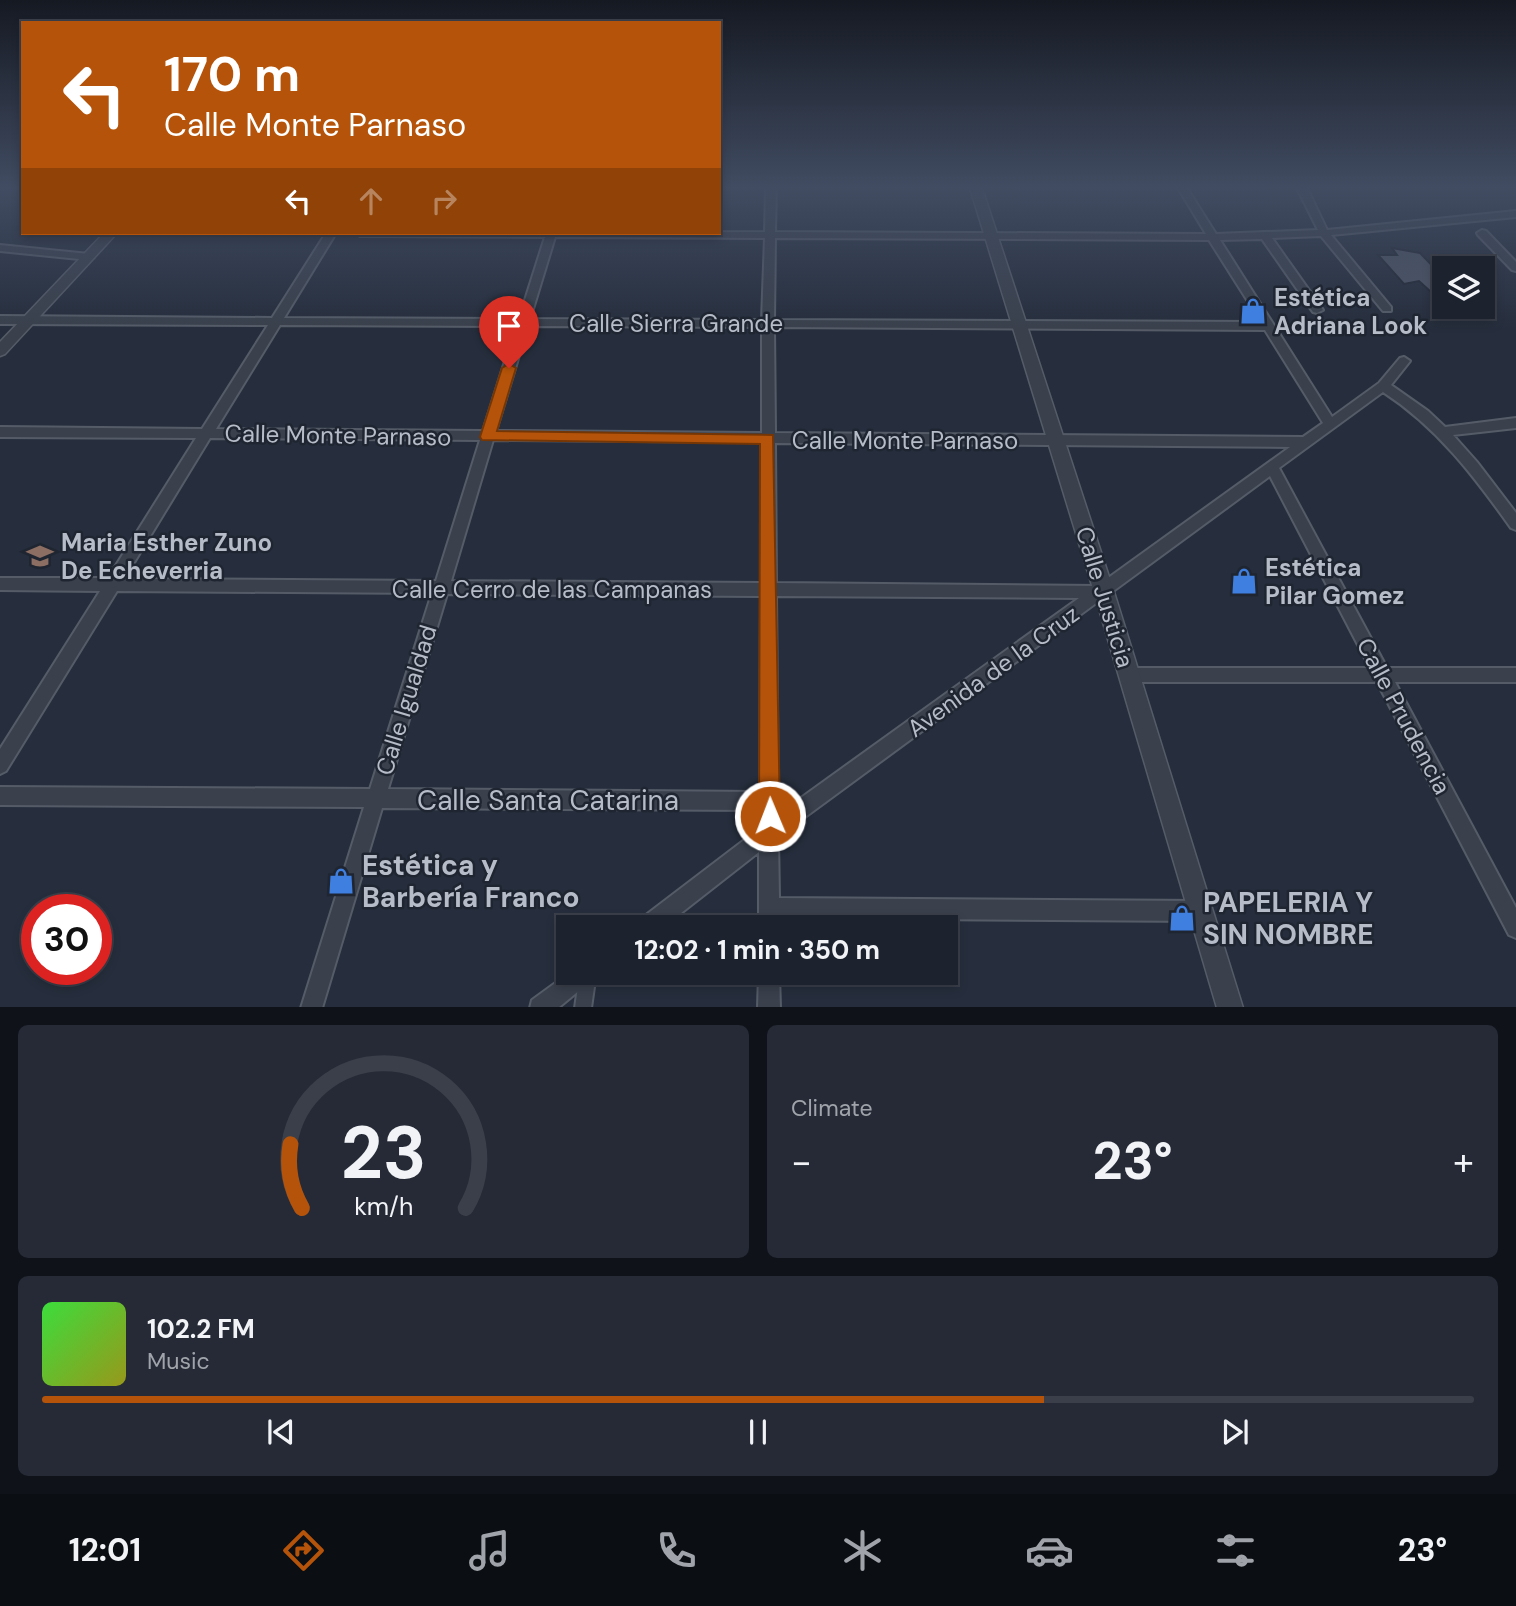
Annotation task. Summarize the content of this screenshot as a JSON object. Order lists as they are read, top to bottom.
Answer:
{
  "streets": {
    "street": [
      "Calle Sierra Grande",
      "Calle Monte Parnaso",
      "Calle Cerro de las Campanas",
      "Calle Justicia",
      "Avenida de la Cruz",
      "Calle Igualdad",
      "Calle Prudencia",
      "Calle Santa Catarina"
    ]
  },
  "crossings": [
    ["Calle Sierra Grande", "Calle Justicia"],
    ["Calle Sierra Grande", "Calle Igualdad"],
    ["Calle Monte Parnaso", "Calle Justicia"],
    ["Calle Monte Parnaso", "Avenida de la Cruz"],
    ["Calle Monte Parnaso", "Calle Igualdad"],
    ["Calle Cerro de las Campanas", "Calle Justicia"],
    ["Calle Cerro de las Campanas", "Avenida de la Cruz"],
    ["Calle Cerro de las Campanas", "Calle Igualdad"],
    ["Calle Justicia", "Avenida de la Cruz"],
    ["Avenida de la Cruz", "Calle Prudencia"],
    ["Avenida de la Cruz", "Calle Santa Catarina"],
    ["Calle Igualdad", "Calle Santa Catarina"]
  ],
  "places": {
    "shop": [
      "Estética Adriana Look",
      "Estética Pilar Gomez",
      "Estética y Barbería Franco",
      "PAPELERIA Y SIN NOMBRE"
    ],
    "school or university": ["Maria Esther Zuno De Echeverria"]
  },
  "page": {
    "turn": ["170 m", "Calle Monte Parnaso"],
    "limit": "30",
    "trip": "12:02 · 1 min · 350 m",
    "tile": "Climate",
    "heat": ["−", "23°", "+"],
    "song": ["102.2 FM", "Music"],
    "tabs": ["12:01", "23°"],
    "gauge": ["23", "km/h"]
  }
}
